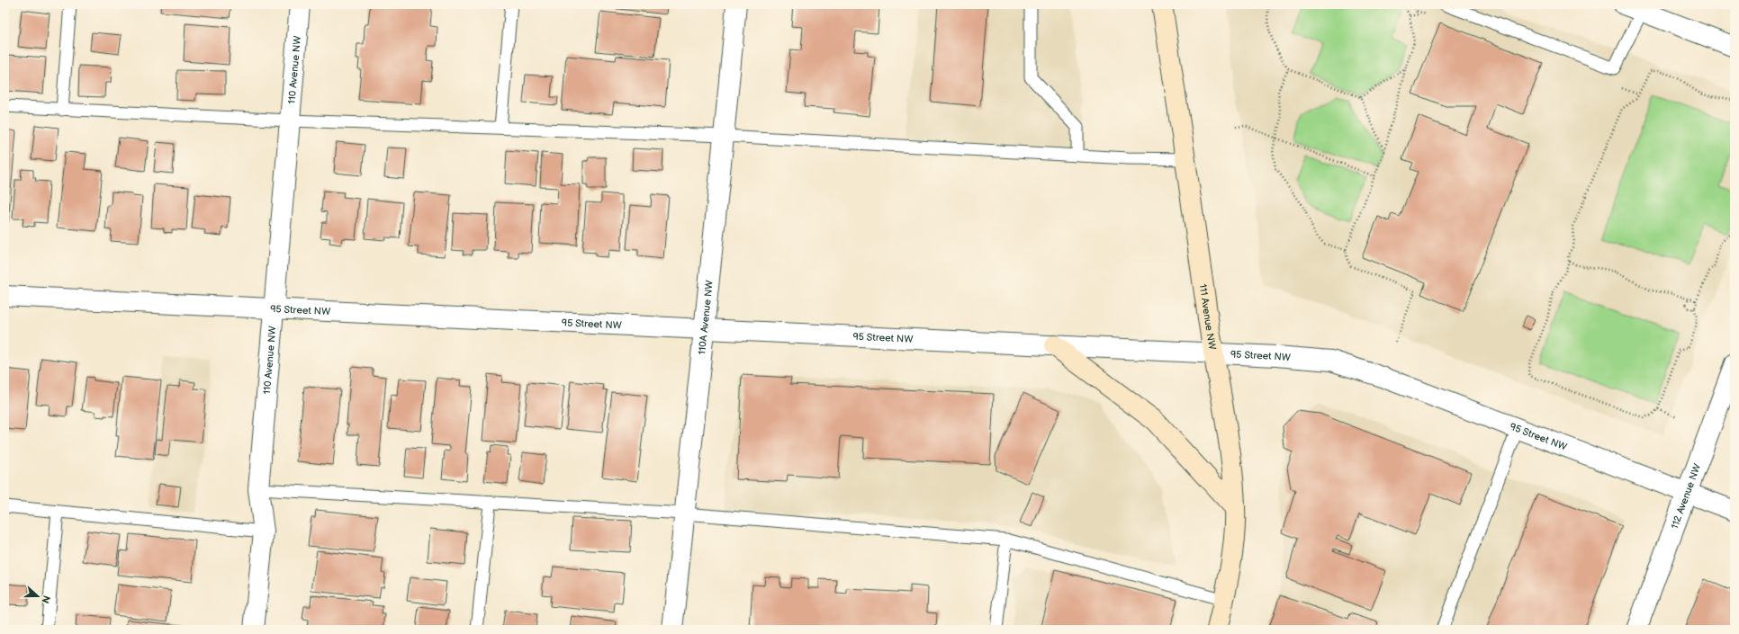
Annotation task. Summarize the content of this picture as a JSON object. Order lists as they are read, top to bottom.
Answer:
{
  "streets": {
    "main road": ["111 Avenue NW"],
    "street": [
      "110 Avenue NW",
      "95 Street NW",
      "110A Avenue NW",
      "112 Avenue NW"
    ]
  },
  "crossings": [
    ["110 Avenue NW", "95 Street NW"],
    ["95 Street NW", "110A Avenue NW"],
    ["95 Street NW", "111 Avenue NW"],
    ["95 Street NW", "112 Avenue NW"]
  ],
  "north": "right"
}
